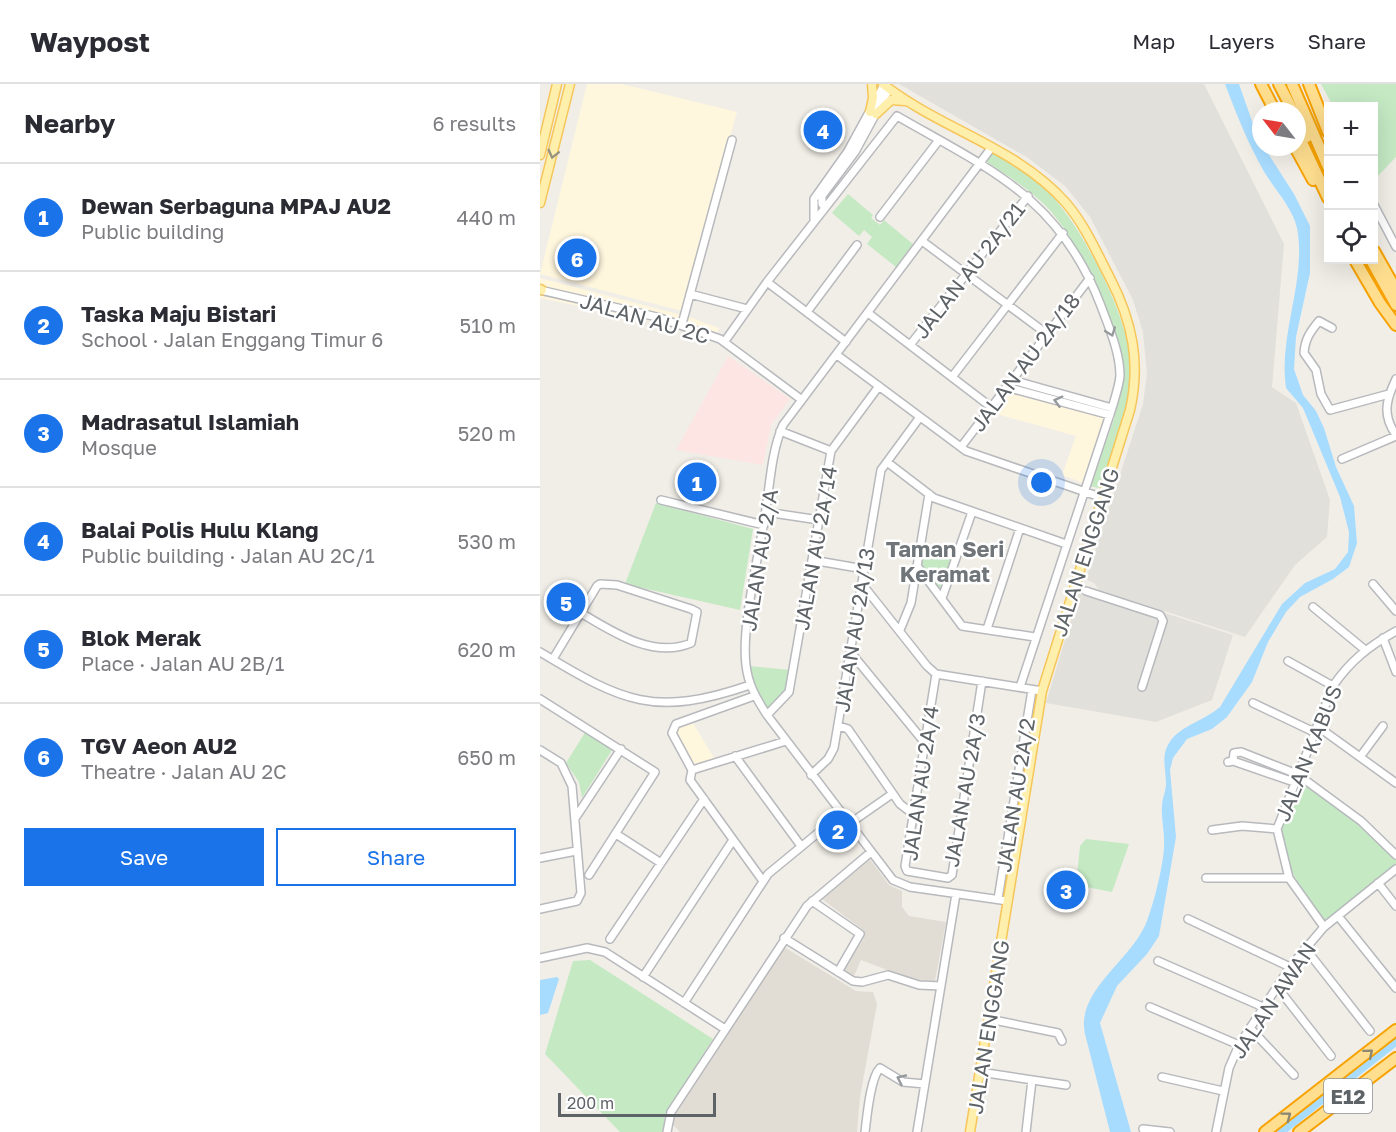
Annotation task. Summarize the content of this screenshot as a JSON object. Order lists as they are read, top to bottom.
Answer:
{
  "streets": {
    "highway": ["E12"],
    "main road": ["JALAN ENGGANG"],
    "street": [
      "JALAN AU 2A/21",
      "JALAN AU 2C",
      "JALAN AU 2A/18",
      "JALAN AU 2A/14",
      "JALAN AU 2/A",
      "JALAN AU 2A/13",
      "JALAN KABUS",
      "JALAN AU 2A/4",
      "JALAN AU 2A/3",
      "JALAN AU 2A/2",
      "JALAN AWAN"
    ]
  },
  "crossings": [
    ["JALAN AU 2C", "JALAN AU 2/A"],
    ["JALAN AU 2A/14", "JALAN AU 2/A"],
    ["JALAN ENGGANG", "JALAN AU 2/A"],
    ["JALAN AU 2/A", "JALAN AU 2A/13"],
    ["JALAN AU 2/A", "JALAN AU 2A/2"],
    ["JALAN KABUS", "JALAN AWAN"],
    ["JALAN AU 2A/4", "JALAN AU 2A/3"]
  ],
  "districts": ["Taman Seri Keramat"],
  "scale_bar": "200 m",
  "north": "top left",
  "page": {
    "header": "Waypost",
    "nav": ["Map", "Layers", "Share"],
    "heading": ["Nearby", "6 results"],
    "map_buttons": ["+", "−"],
    "pins": [
      "4",
      "6",
      "1",
      "5",
      "2",
      "3"
    ],
    "list": [
      {
        "mark": "1",
        "name": "Dewan Serbaguna MPAJ AU2",
        "note": "Public building",
        "value": "440 m"
      },
      {
        "mark": "2",
        "name": "Taska Maju Bistari",
        "note": "School · Jalan Enggang Timur 6",
        "value": "510 m"
      },
      {
        "mark": "3",
        "name": "Madrasatul Islamiah",
        "note": "Mosque",
        "value": "520 m"
      },
      {
        "mark": "4",
        "name": "Balai Polis Hulu Klang",
        "note": "Public building · Jalan AU 2C/1",
        "value": "530 m"
      },
      {
        "mark": "5",
        "name": "Blok Merak",
        "note": "Place · Jalan AU 2B/1",
        "value": "620 m"
      },
      {
        "mark": "6",
        "name": "TGV Aeon AU2",
        "note": "Theatre · Jalan AU 2C",
        "value": "650 m"
      }
    ],
    "buttons": ["Save", "Share"],
    "scale": "200 m"
  }
}
